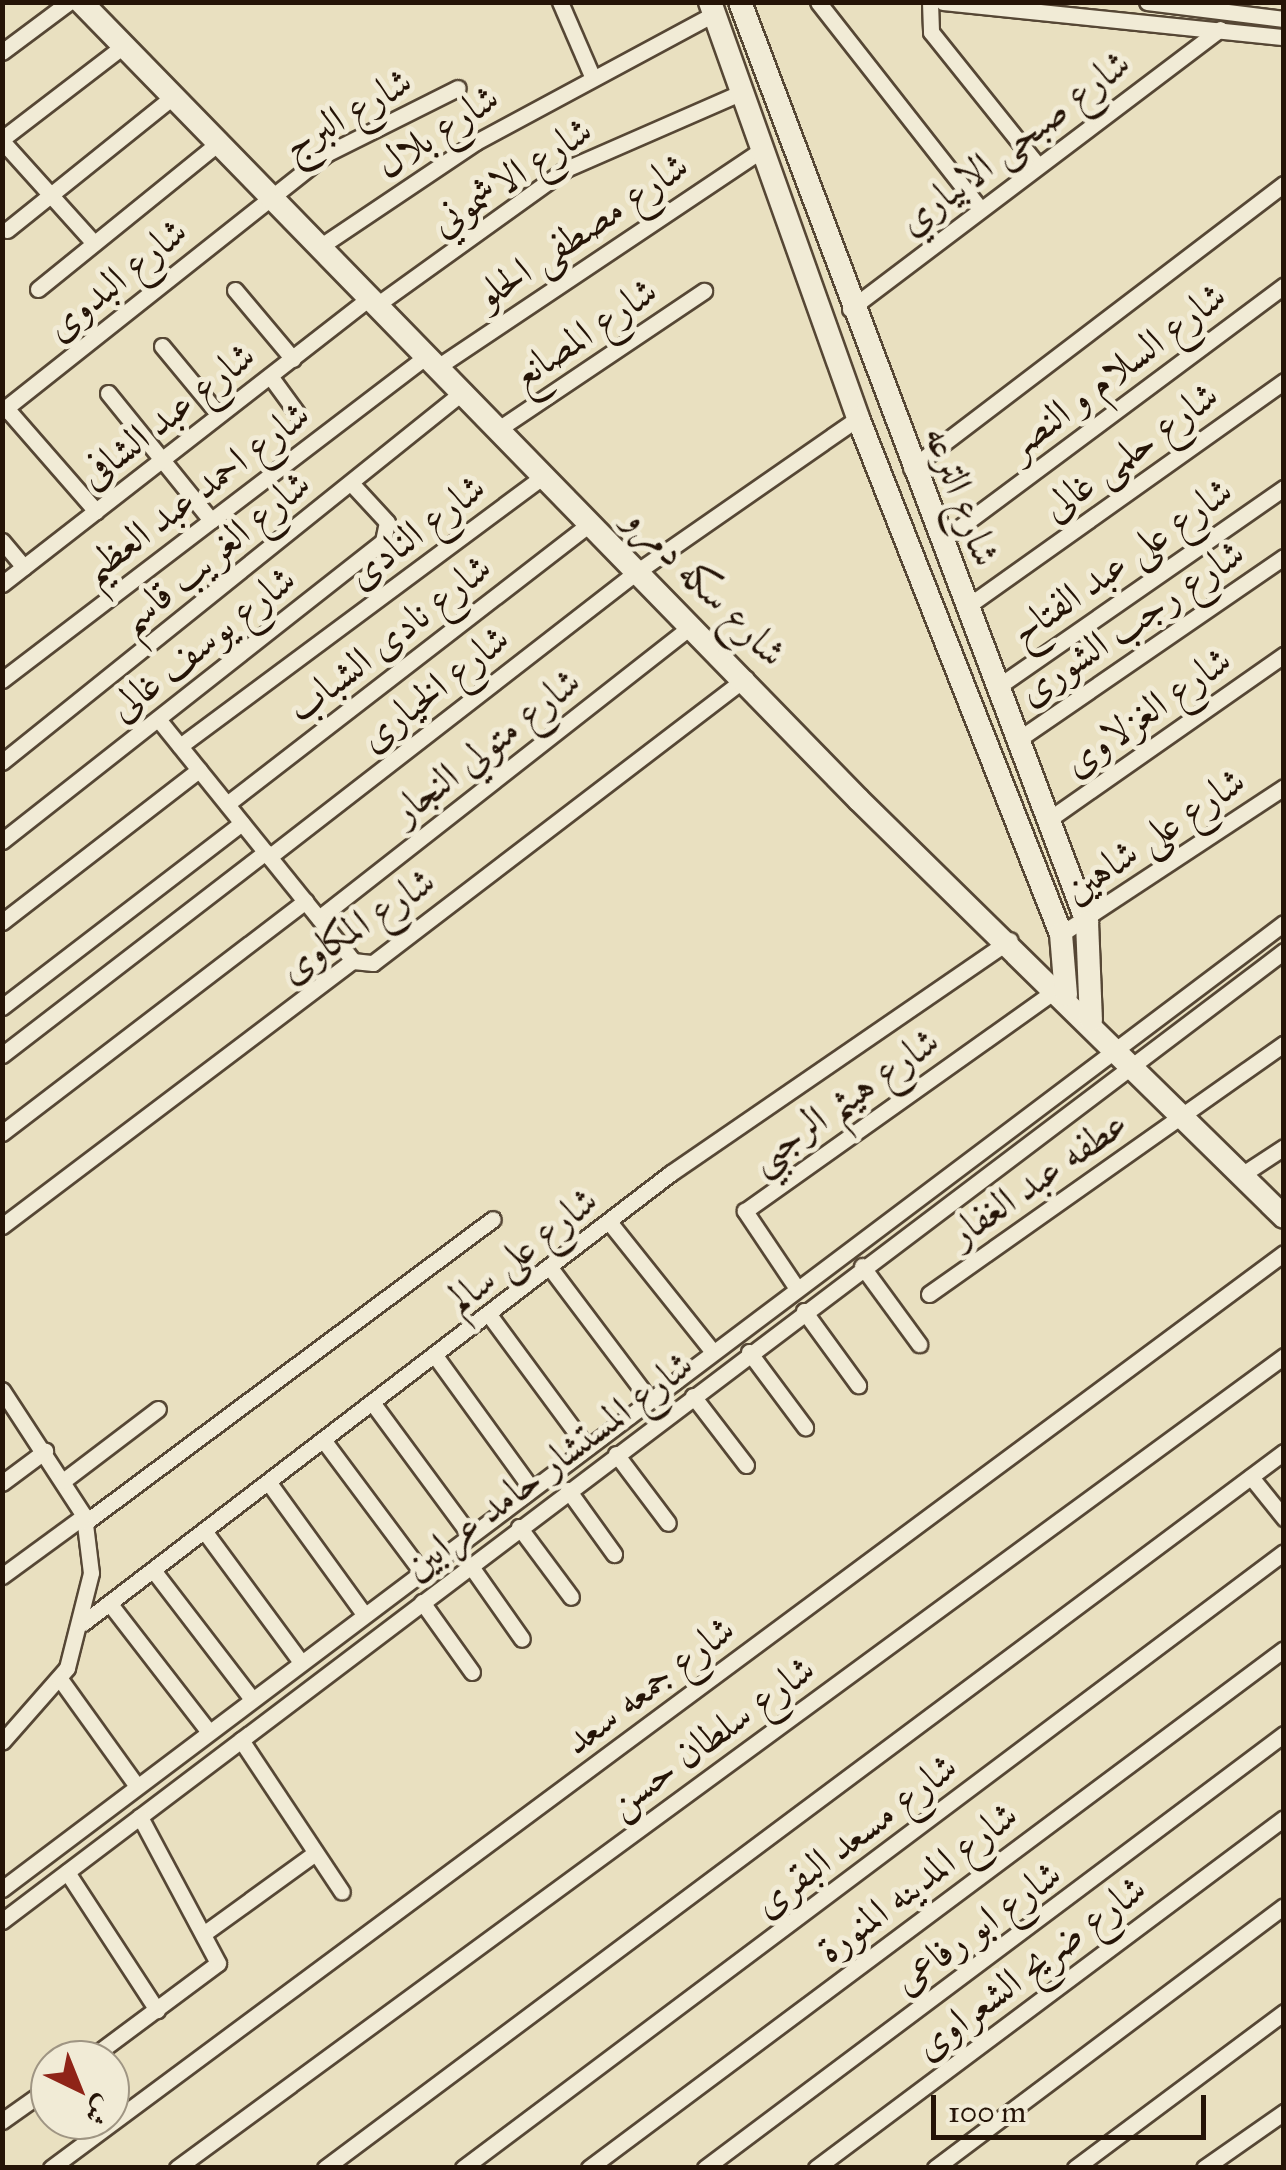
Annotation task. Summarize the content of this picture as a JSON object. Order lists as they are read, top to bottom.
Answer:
{
  "streets": {
    "main road": ["شارع الترعه", "شارع سكه دمرو"],
    "street": [
      "شارع البرج",
      "شارع بلال",
      "شارع صبحى الابياري",
      "شارع الاشموني",
      "شارع مصطفى الحلو",
      "شارع البدوى",
      "شارع المصانع",
      "شارع السلام و النصر",
      "شارع عبد الشافى",
      "شارع حلمى غالى",
      "شارع احمد عبد العظيم",
      "شارع النادى",
      "شارع الغريب قاسم",
      "شارع على عبد الفتاح",
      "شارع رجب الشورى",
      "شارع نادى الشباب",
      "شارع يوسف غالى",
      "شارع الخيارى",
      "شارع الغزلاوى",
      "شارع متولي النجار",
      "شارع على شاهين",
      "شارع المكاوى",
      "شارع هيثم الرجبي",
      "عطفه عبد الغفار",
      "شارع على سالم",
      "شارع المستشار حامد عرابين",
      "شارع جمعه سعد",
      "شارع سلطان حسن",
      "شارع مسعد البقرى",
      "شارع المدينه المنورة",
      "شارع ابو رفاعى",
      "شارع ضريح الشعراوى"
    ]
  },
  "crossings": [
    ["شارع البرج", "شارع البدوى"],
    ["شارع البرج", "شارع سكه دمرو"],
    ["شارع بلال", "شارع الترعه"],
    ["شارع بلال", "شارع سكه دمرو"],
    ["شارع صبحى الابياري", "شارع الترعه"],
    ["شارع الاشموني", "شارع عبد الشافى"],
    ["شارع الاشموني", "شارع الترعه"],
    ["شارع الاشموني", "شارع سكه دمرو"],
    ["شارع مصطفى الحلو", "شارع احمد عبد العظيم"],
    ["شارع مصطفى الحلو", "شارع الترعه"],
    ["شارع مصطفى الحلو", "شارع سكه دمرو"],
    ["شارع البدوى", "شارع سكه دمرو"],
    ["شارع المصانع", "شارع سكه دمرو"],
    ["شارع السلام و النصر", "شارع الترعه"],
    ["شارع عبد الشافى", "شارع سكه دمرو"],
    ["شارع حلمى غالى", "شارع الترعه"],
    ["شارع احمد عبد العظيم", "شارع سكه دمرو"],
    ["شارع الترعه", "شارع على عبد الفتاح"],
    ["شارع الترعه", "شارع سكه دمرو"],
    ["شارع الترعه", "شارع رجب الشورى"],
    ["شارع الترعه", "شارع الخيارى"],
    ["شارع الترعه", "شارع الغزلاوى"],
    ["شارع الترعه", "شارع على شاهين"],
    ["شارع الترعه", "شارع هيثم الرجبي"],
    ["شارع النادى", "شارع سكه دمرو"],
    ["شارع الغريب قاسم", "شارع سكه دمرو"],
    ["شارع الغريب قاسم", "شارع يوسف غالى"],
    ["شارع سكه دمرو", "شارع نادى الشباب"],
    ["شارع سكه دمرو", "شارع الخيارى"],
    ["شارع سكه دمرو", "شارع متولي النجار"],
    ["شارع سكه دمرو", "شارع المكاوى"],
    ["شارع سكه دمرو", "شارع هيثم الرجبي"],
    ["شارع سكه دمرو", "عطفه عبد الغفار"],
    ["شارع سكه دمرو", "شارع على سالم"],
    ["شارع سكه دمرو", "شارع المستشار حامد عرابين"],
    ["شارع هيثم الرجبي", "شارع المستشار حامد عرابين"]
  ],
  "scale_bar": "100 m",
  "north": "bottom right"
}
